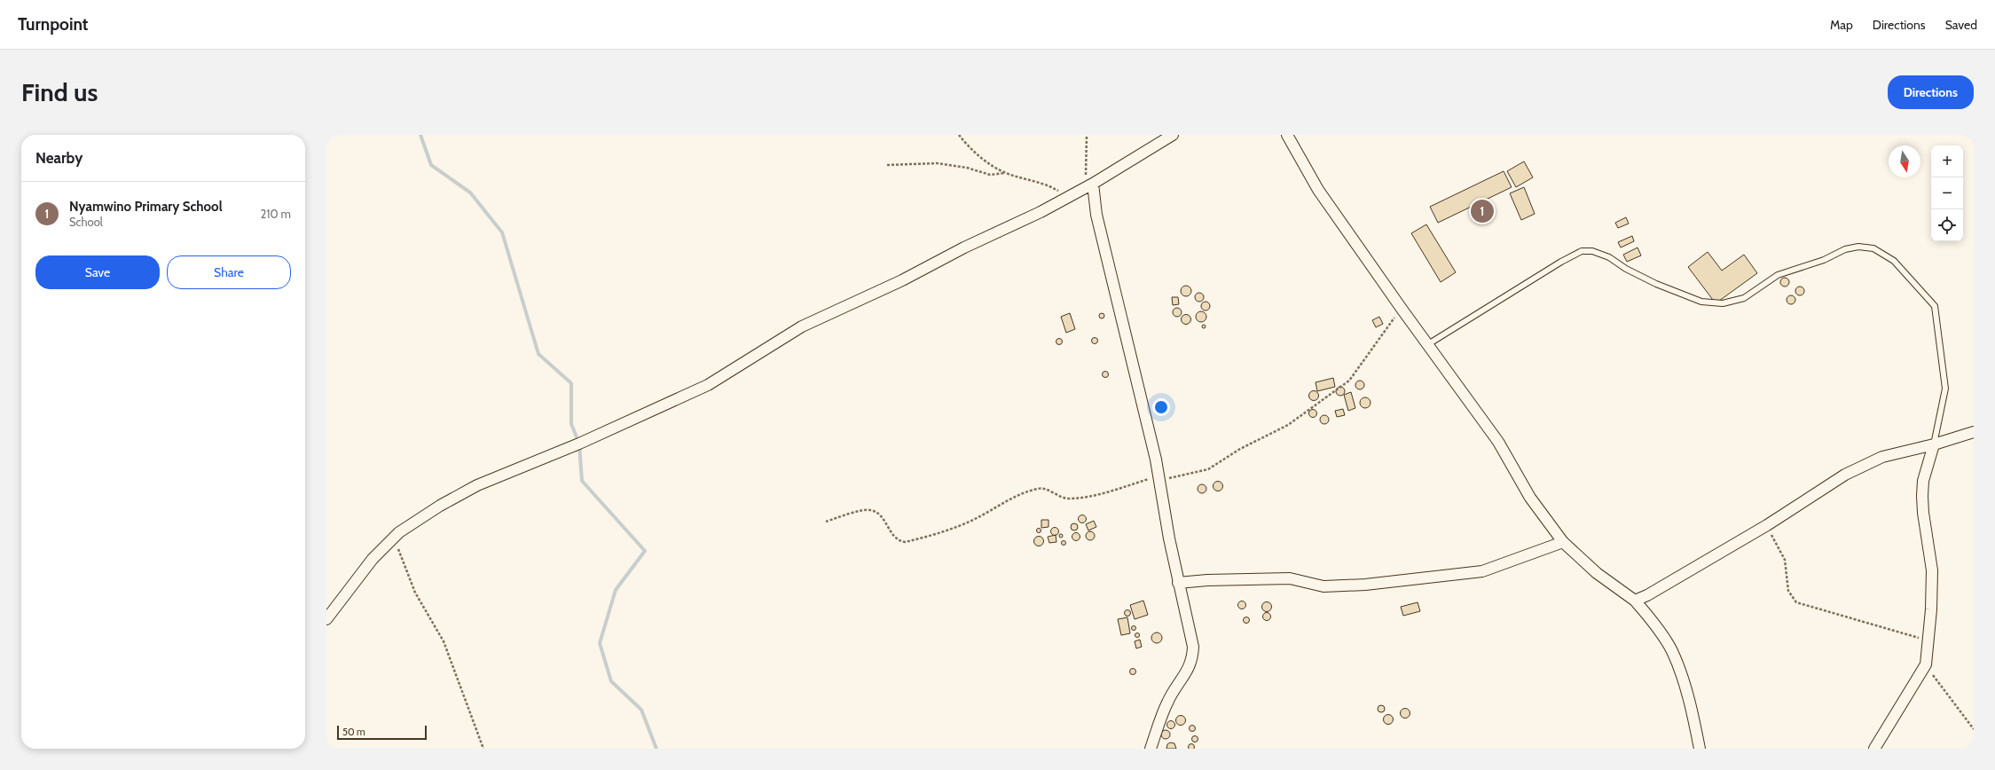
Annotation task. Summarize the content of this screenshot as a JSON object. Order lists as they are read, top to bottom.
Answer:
{
  "scale_bar": "50 m",
  "north": "bottom",
  "page": {
    "header": "Turnpoint",
    "nav": ["Map", "Directions", "Saved"],
    "buttons": [
      "Directions",
      ["Save", "Share"]
    ],
    "title": "Find us",
    "heading": "Nearby",
    "map_buttons": ["+", "−"],
    "list": [
      {
        "mark": "1",
        "name": "Nyamwino Primary School",
        "note": "School",
        "value": "210 m"
      }
    ],
    "pins": "1",
    "scale": "50 m"
  }
}
